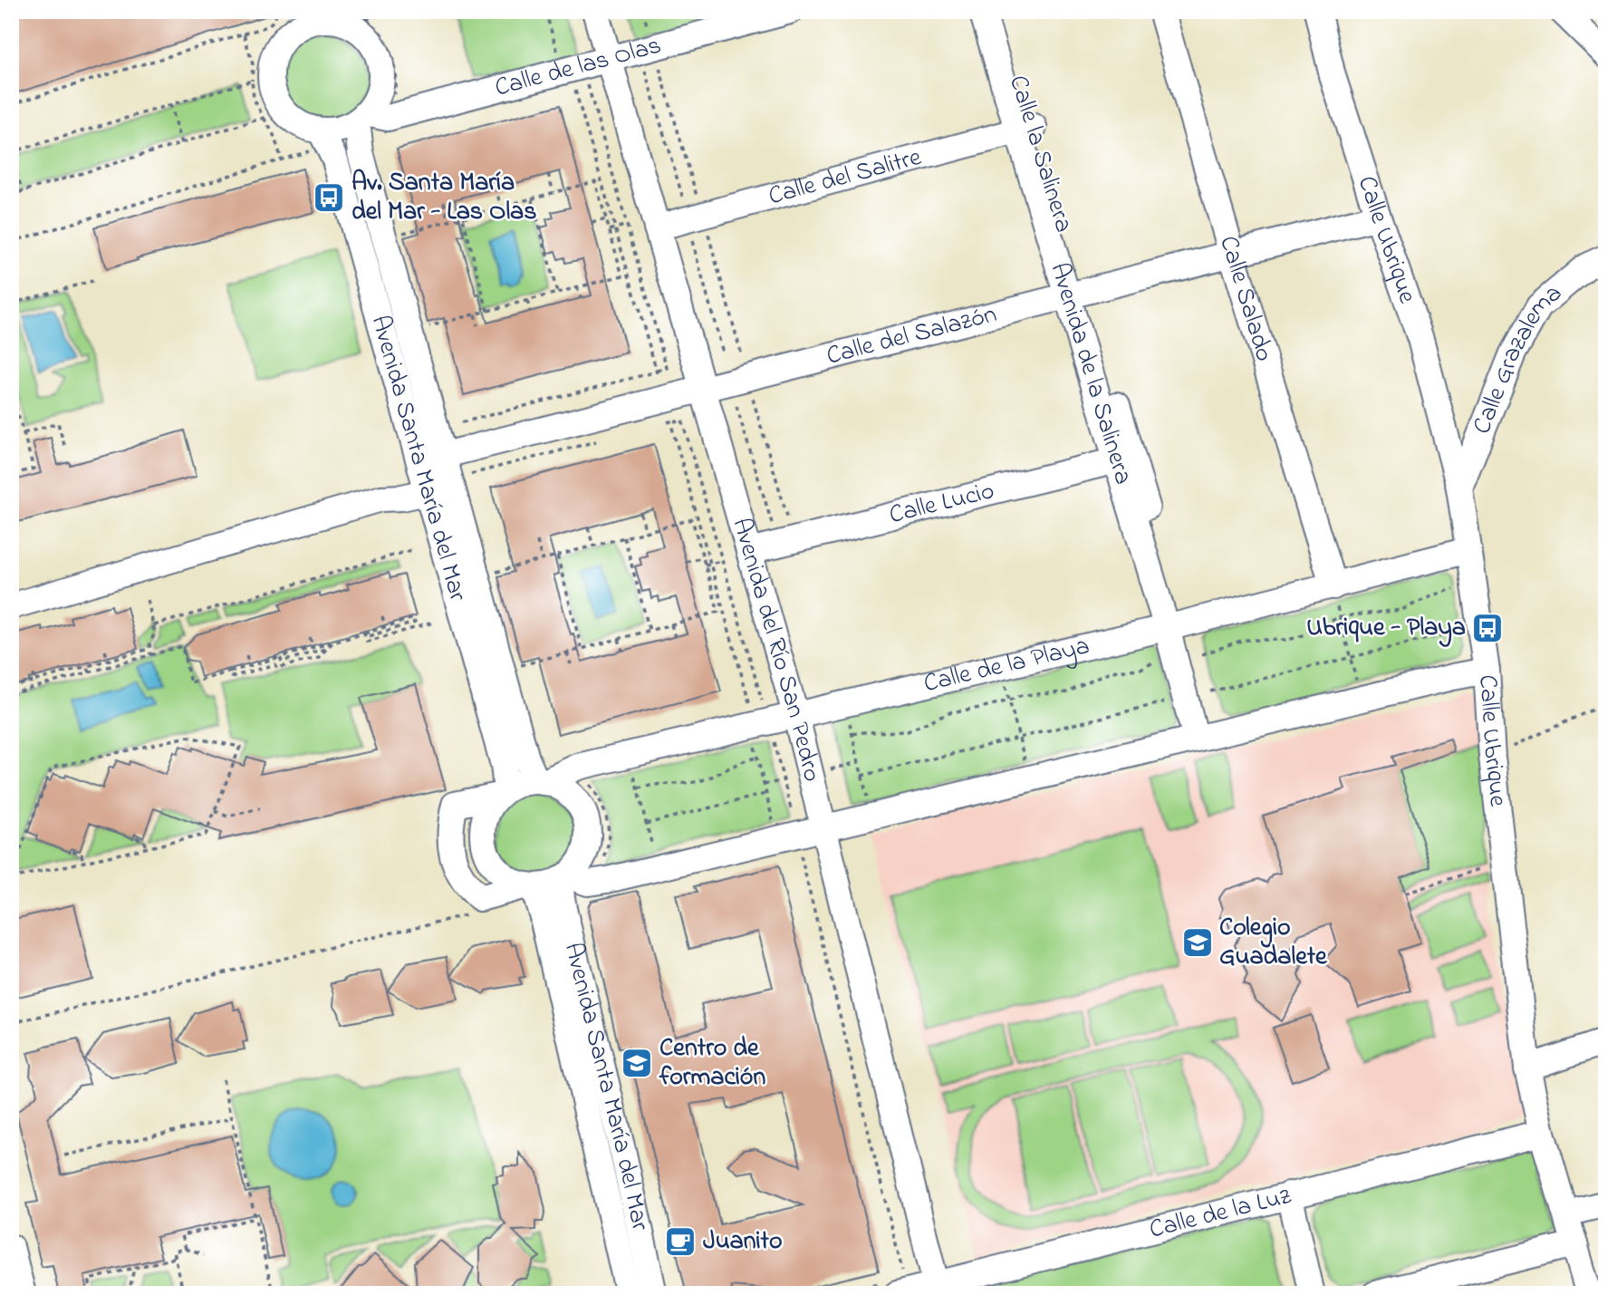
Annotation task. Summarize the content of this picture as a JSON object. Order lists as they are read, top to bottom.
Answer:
{
  "streets": {
    "street": [
      "Calle de las Olas",
      "Calle la Salinera",
      "Calle del Salitre",
      "Calle Ubrique",
      "Calle Salado",
      "Calle del Salazón",
      "Calle Grazalema",
      "Avenida de la Salinera",
      "Avenida Santa María del Mar",
      "Calle Lucio",
      "Avenida del Río San Pedro",
      "Calle de la Playa",
      "Calle de la Luz"
    ]
  },
  "crossings": [
    ["Calle de las Olas", "Avenida Santa María del Mar"],
    ["Calle de las Olas", "Avenida del Río San Pedro"],
    ["Calle la Salinera", "Calle del Salitre"],
    ["Calle la Salinera", "Avenida de la Salinera"],
    ["Calle del Salitre", "Avenida de la Salinera"],
    ["Calle del Salitre", "Avenida del Río San Pedro"],
    ["Calle Ubrique", "Calle del Salazón"],
    ["Calle Ubrique", "Calle Grazalema"],
    ["Calle Ubrique", "Calle de la Playa"],
    ["Calle Ubrique", "Calle de la Luz"],
    ["Calle Salado", "Calle del Salazón"],
    ["Calle Salado", "Calle de la Playa"],
    ["Calle del Salazón", "Avenida de la Salinera"],
    ["Calle del Salazón", "Avenida Santa María del Mar"],
    ["Calle del Salazón", "Avenida del Río San Pedro"],
    ["Avenida de la Salinera", "Calle Lucio"],
    ["Avenida de la Salinera", "Calle de la Playa"],
    ["Avenida Santa María del Mar", "Calle de la Playa"],
    ["Calle Lucio", "Avenida del Río San Pedro"],
    ["Avenida del Río San Pedro", "Calle de la Playa"],
    ["Avenida del Río San Pedro", "Calle de la Luz"]
  ],
  "places": {
    "bus stop": ["Av. Santa María del Mar - Las Olas", "Ubrique - Playa"],
    "school or university": ["Colegio Guadalete", "Centro de formación"],
    "cafe": ["Juanito"]
  }
}
